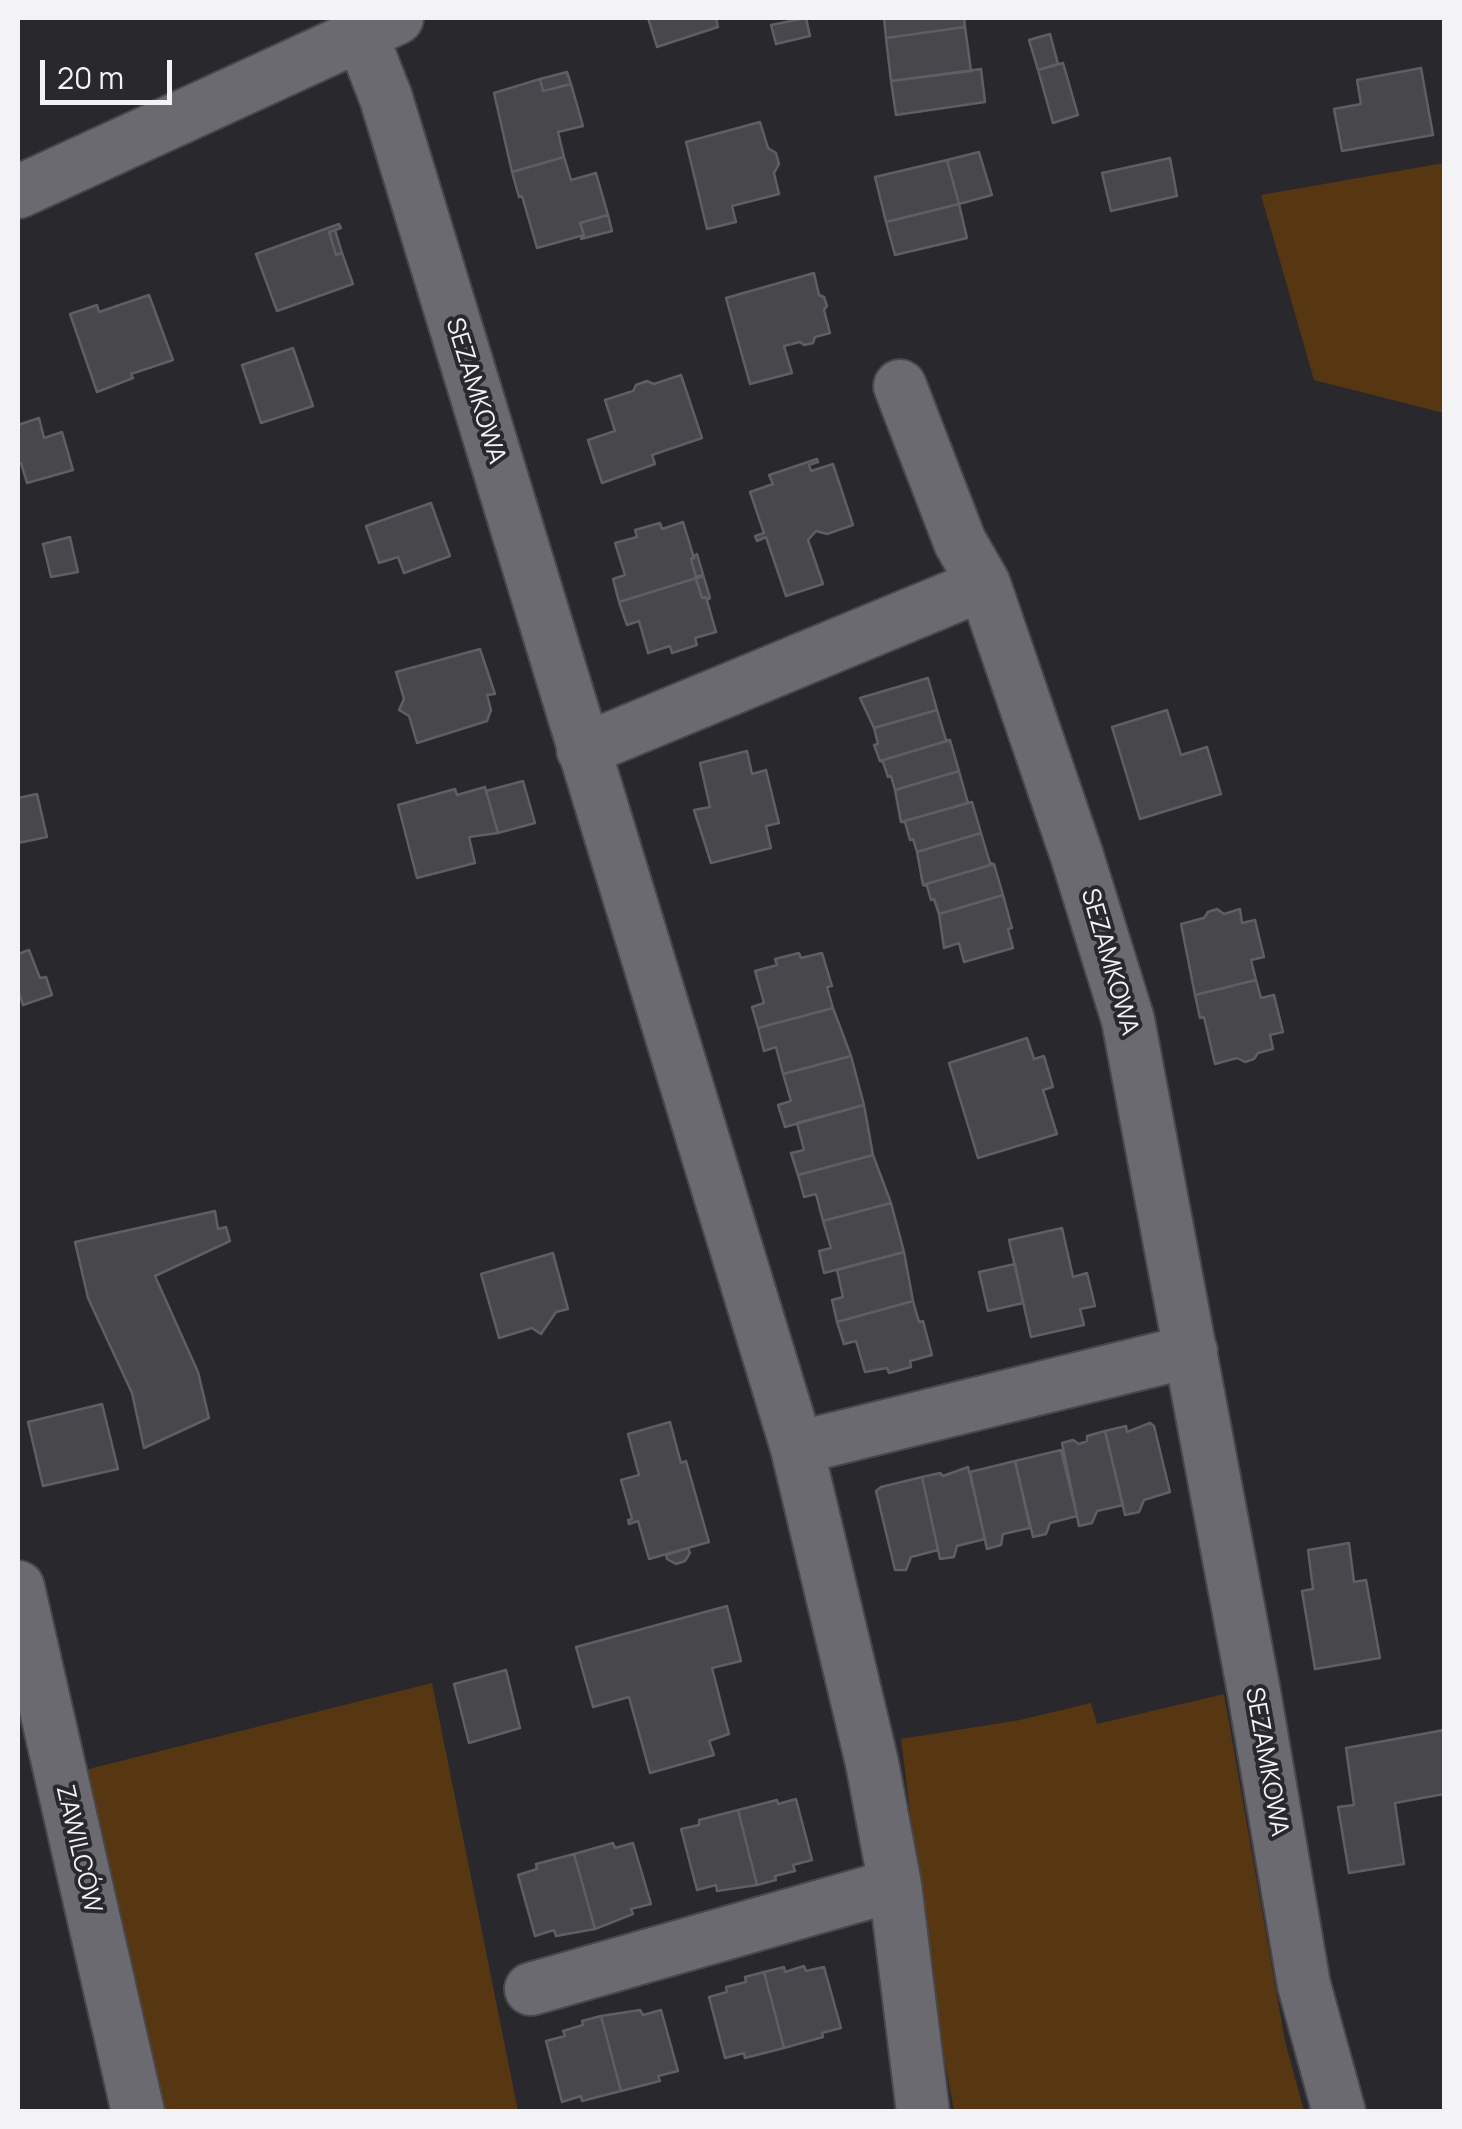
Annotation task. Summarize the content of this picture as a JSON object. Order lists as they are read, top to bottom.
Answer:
{
  "streets": {
    "street": ["SEZAMKOWA", "ZAWILCÓW"]
  },
  "scale_bar": "20 m"
}
